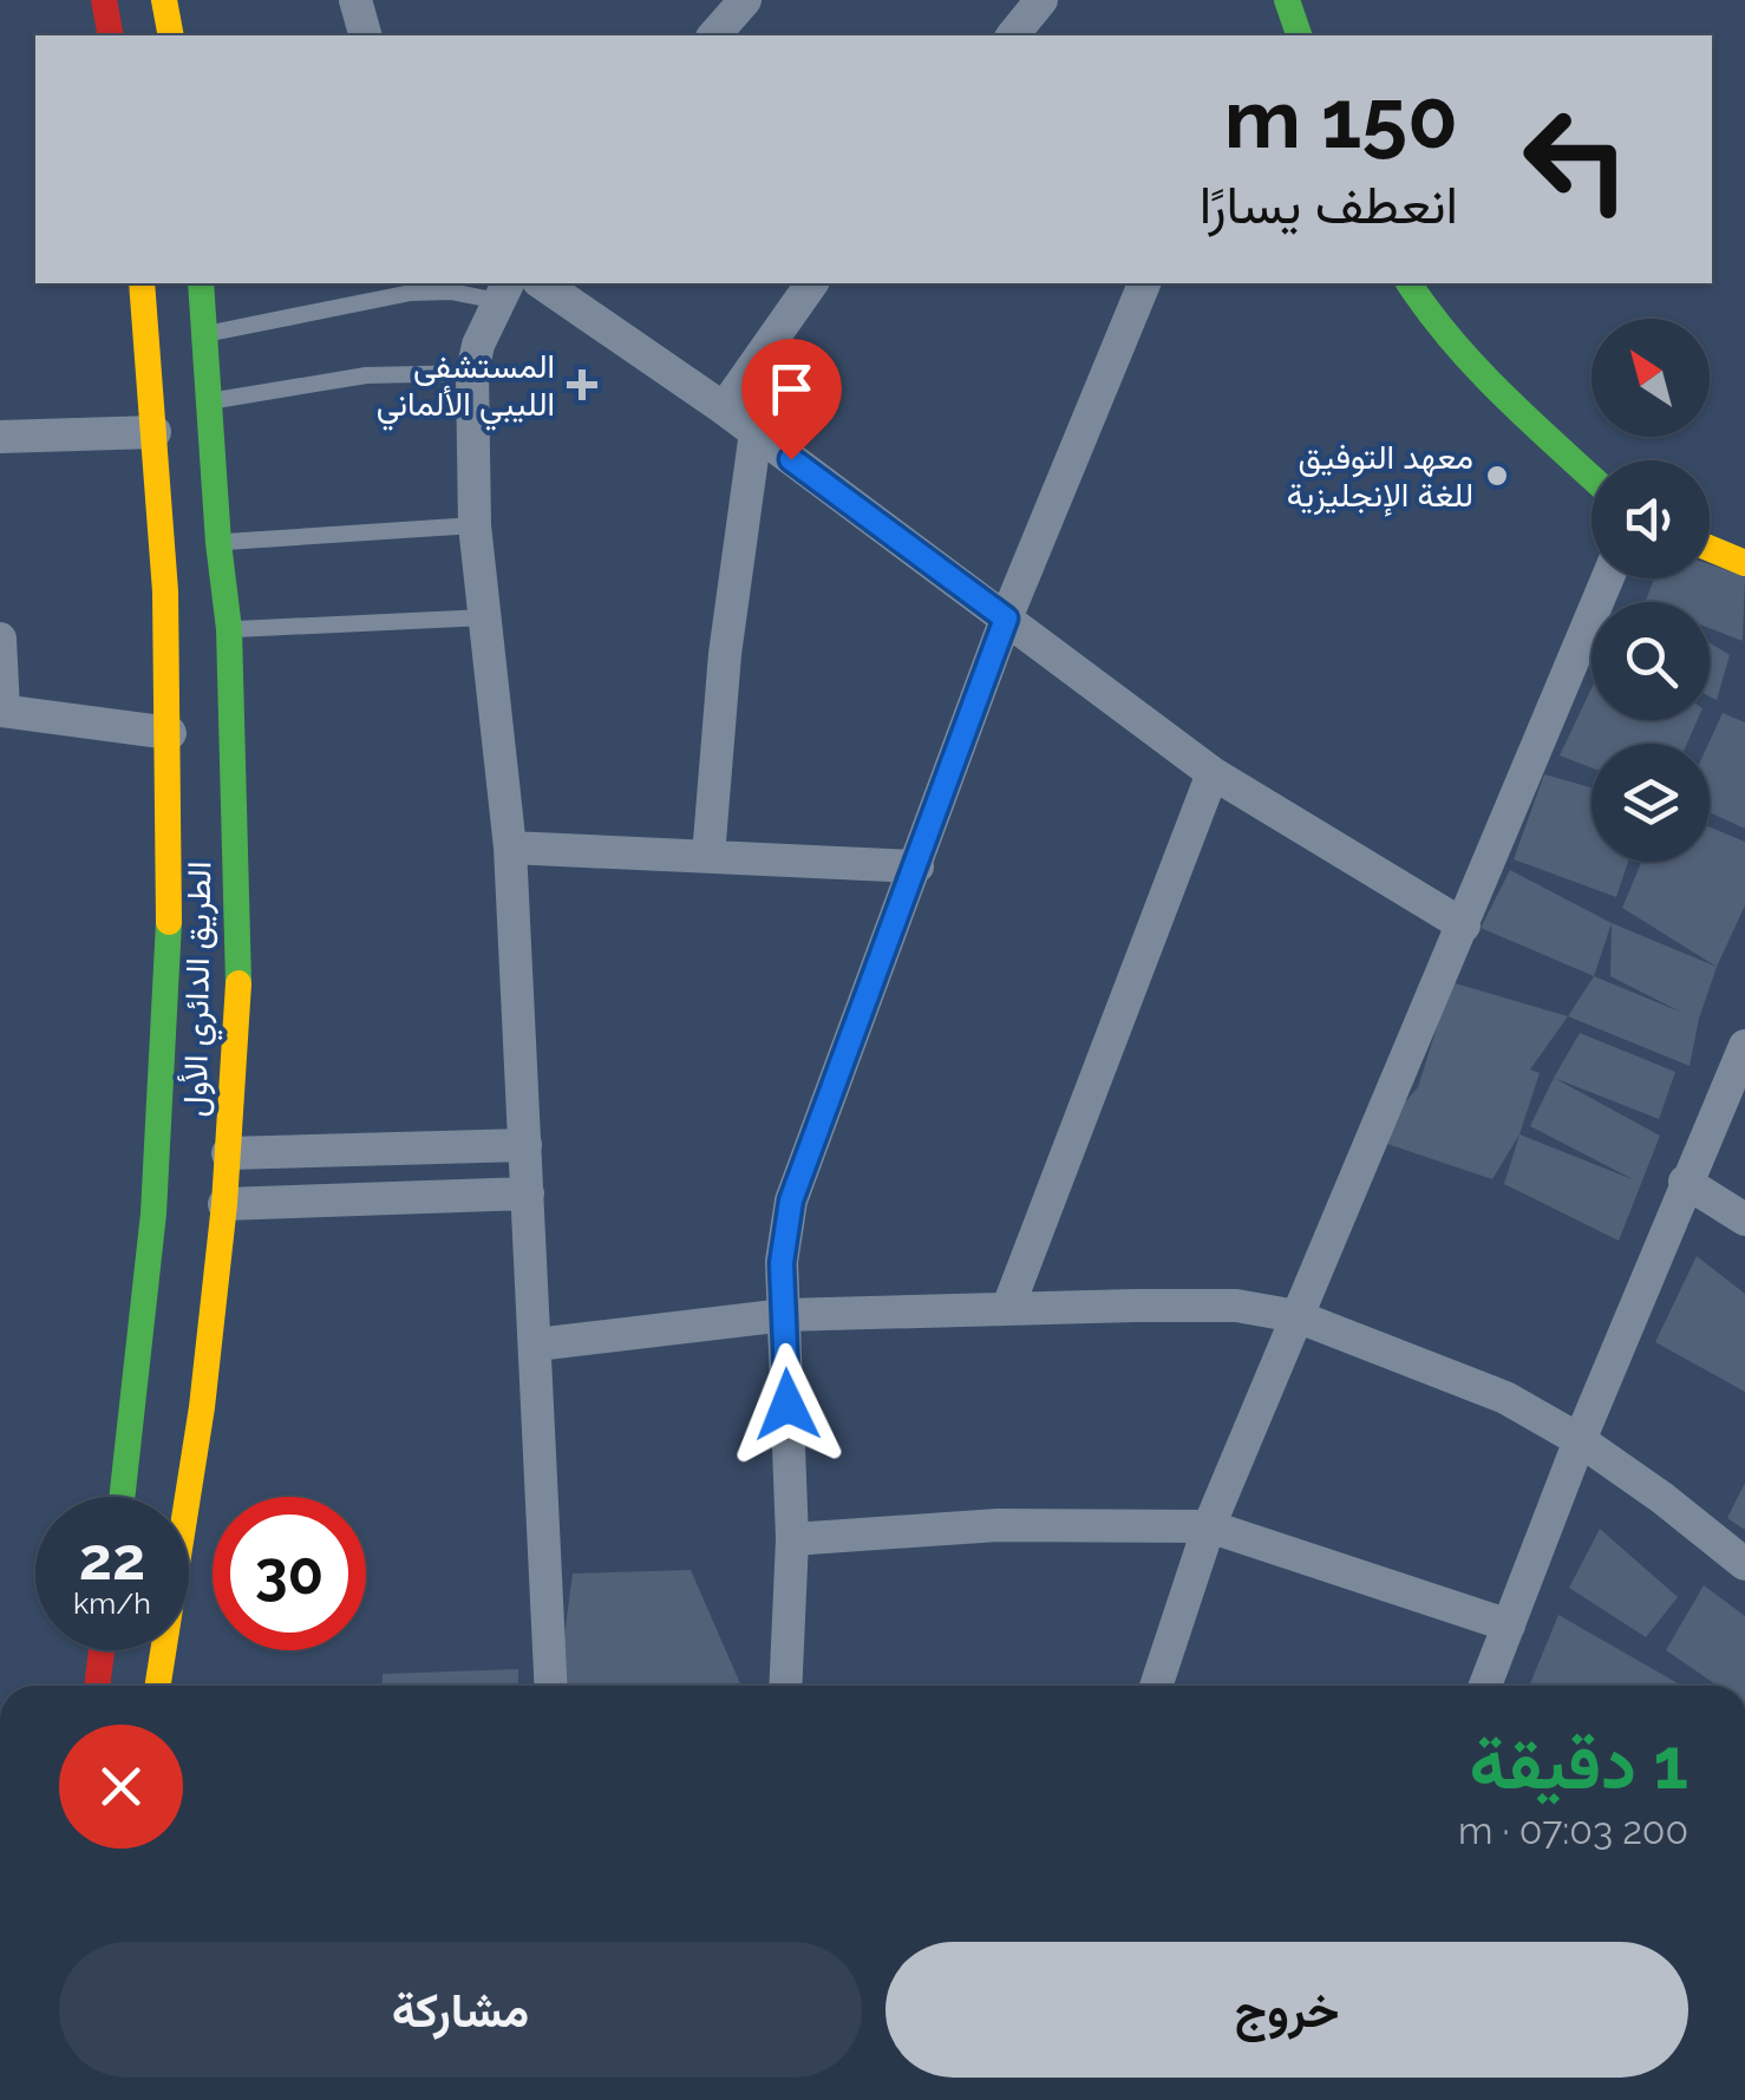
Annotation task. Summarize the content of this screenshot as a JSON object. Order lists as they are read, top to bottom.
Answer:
{
  "streets": {
    "main road": ["الطريق الدائري الأول"]
  },
  "places": {
    "health": ["المستشفى الليبي الألماني"],
    "other": ["معهد التوفيق للغة الإنجليزية"]
  },
  "north": "top left",
  "page": {
    "turn": ["150 m", "انعطف يسارًا"],
    "speed": "22 km/h",
    "limit": "30",
    "heading": ["1 دقيقة", "200 m · 07:03"],
    "buttons": ["خروج", "مشاركة"]
  }
}
